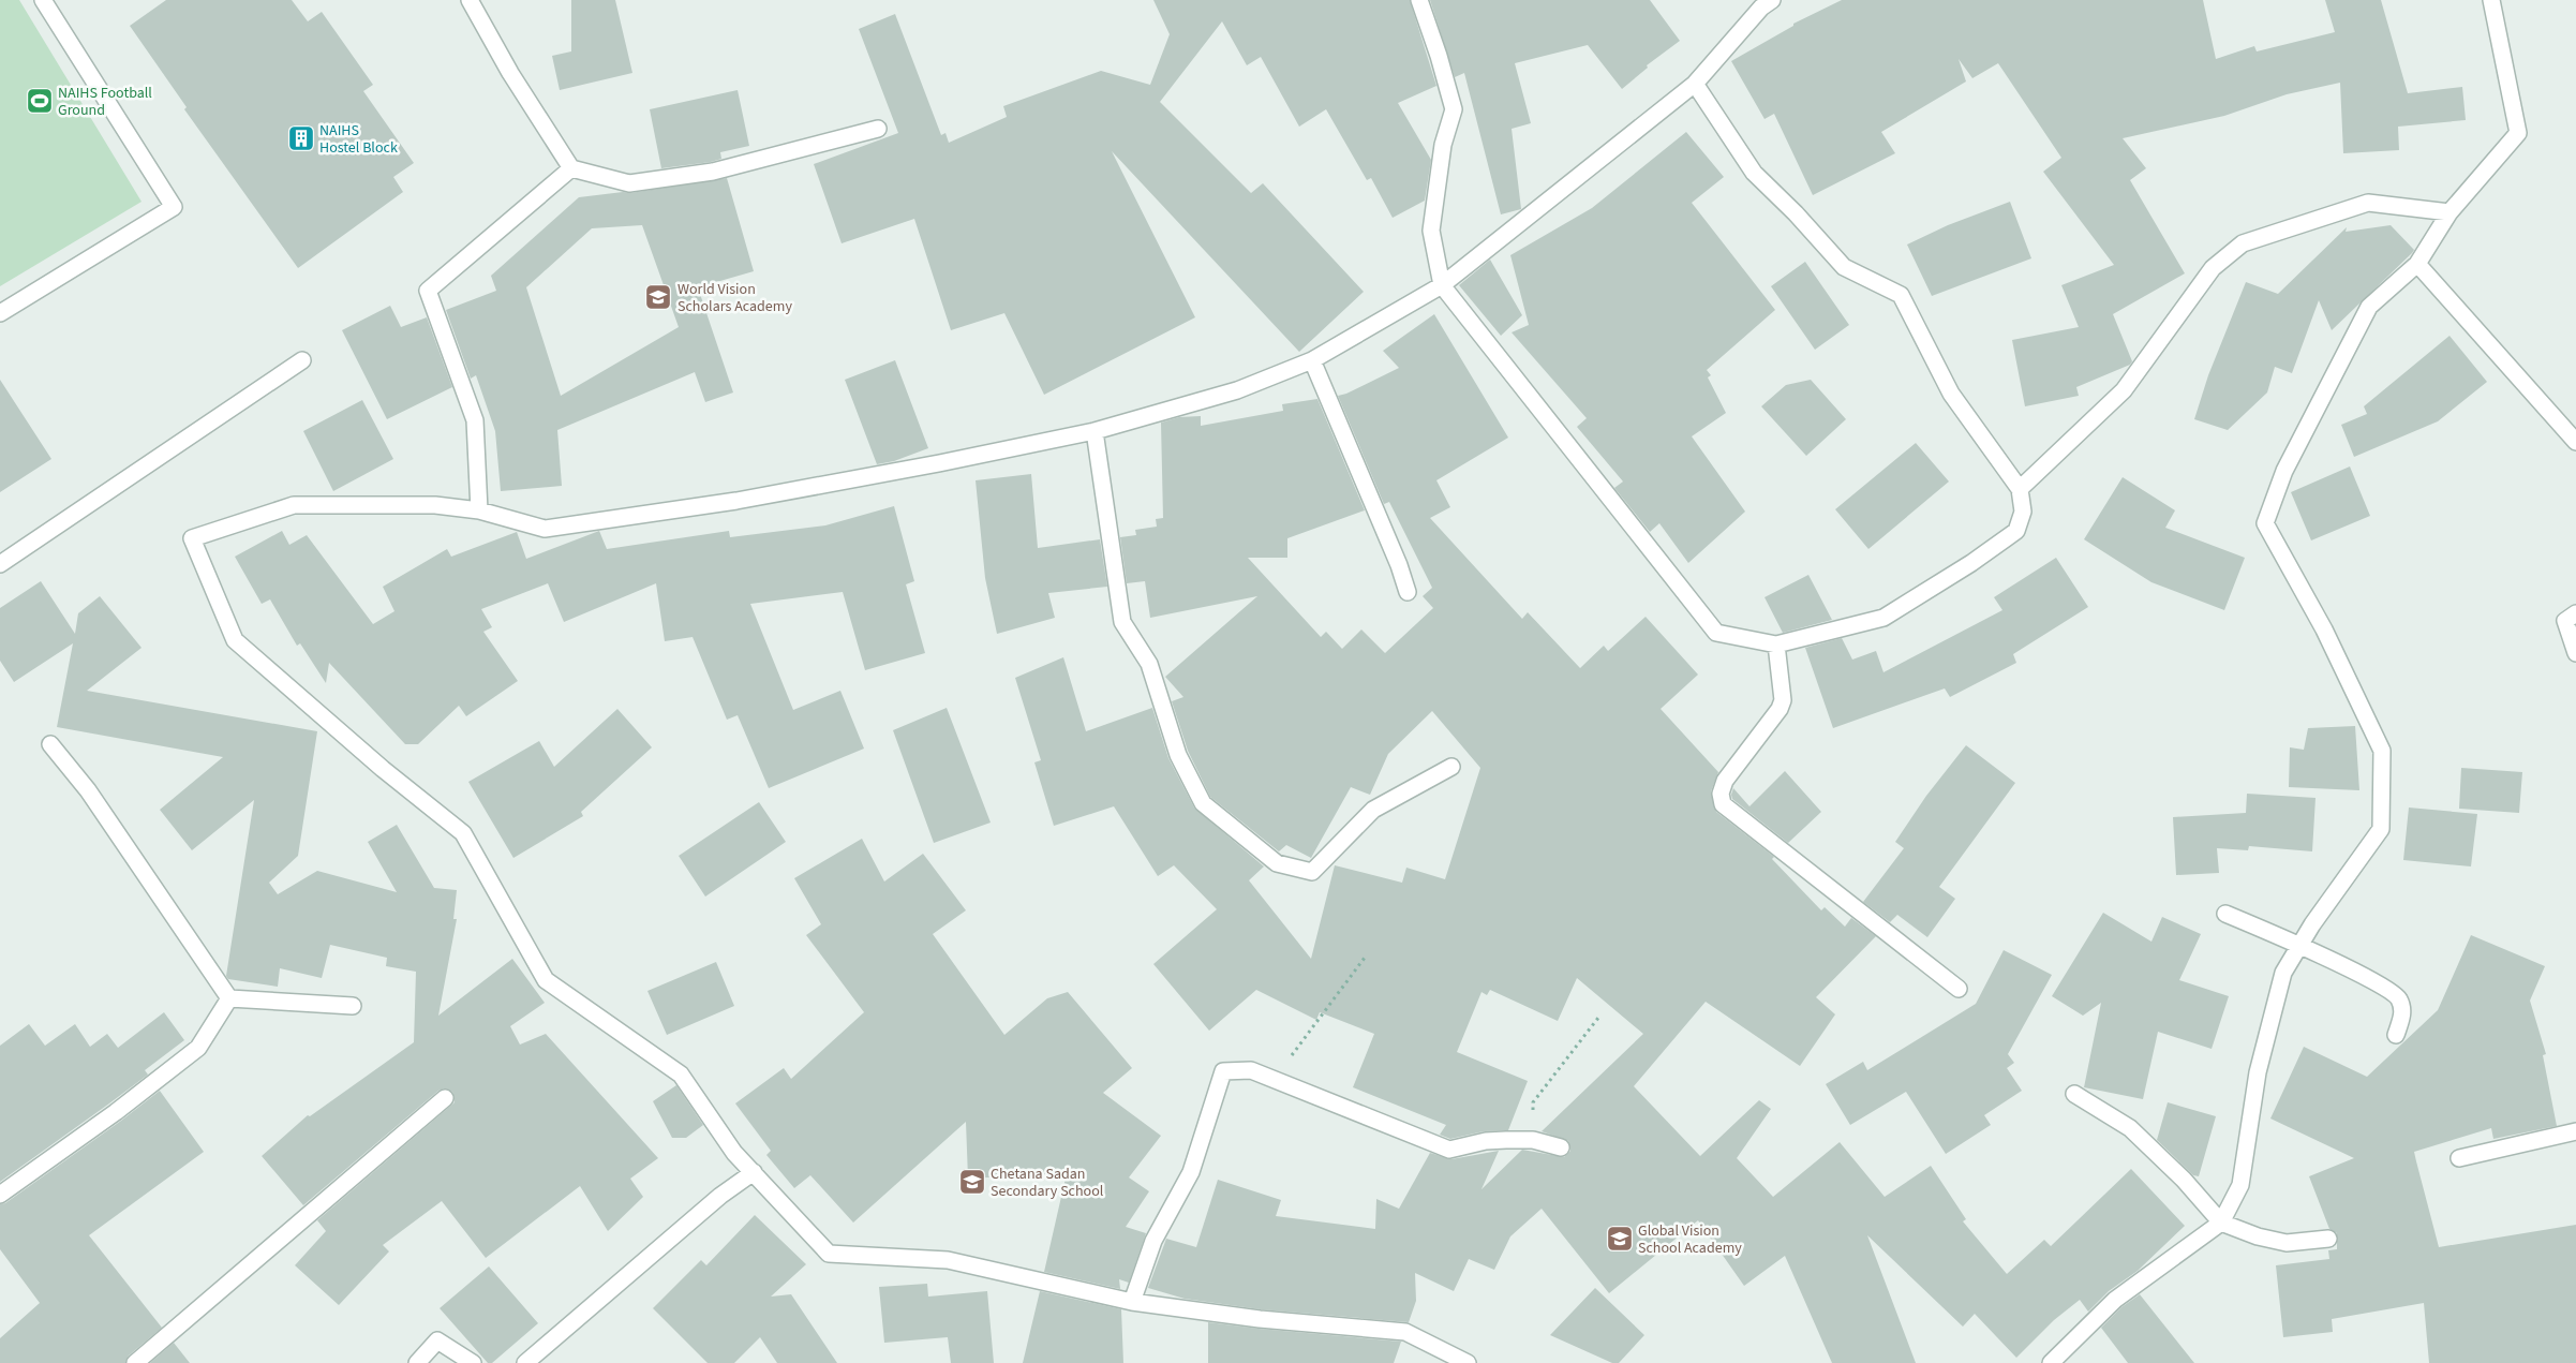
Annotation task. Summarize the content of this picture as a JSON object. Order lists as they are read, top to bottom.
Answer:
{
  "places": {
    "sports": ["NAIHS Football Ground"],
    "building": ["NAIHS Hostel Block"],
    "school or university": ["World Vision Scholars Academy", "Chetana Sadan Secondary School", "Global Vision School Academy"]
  }
}
